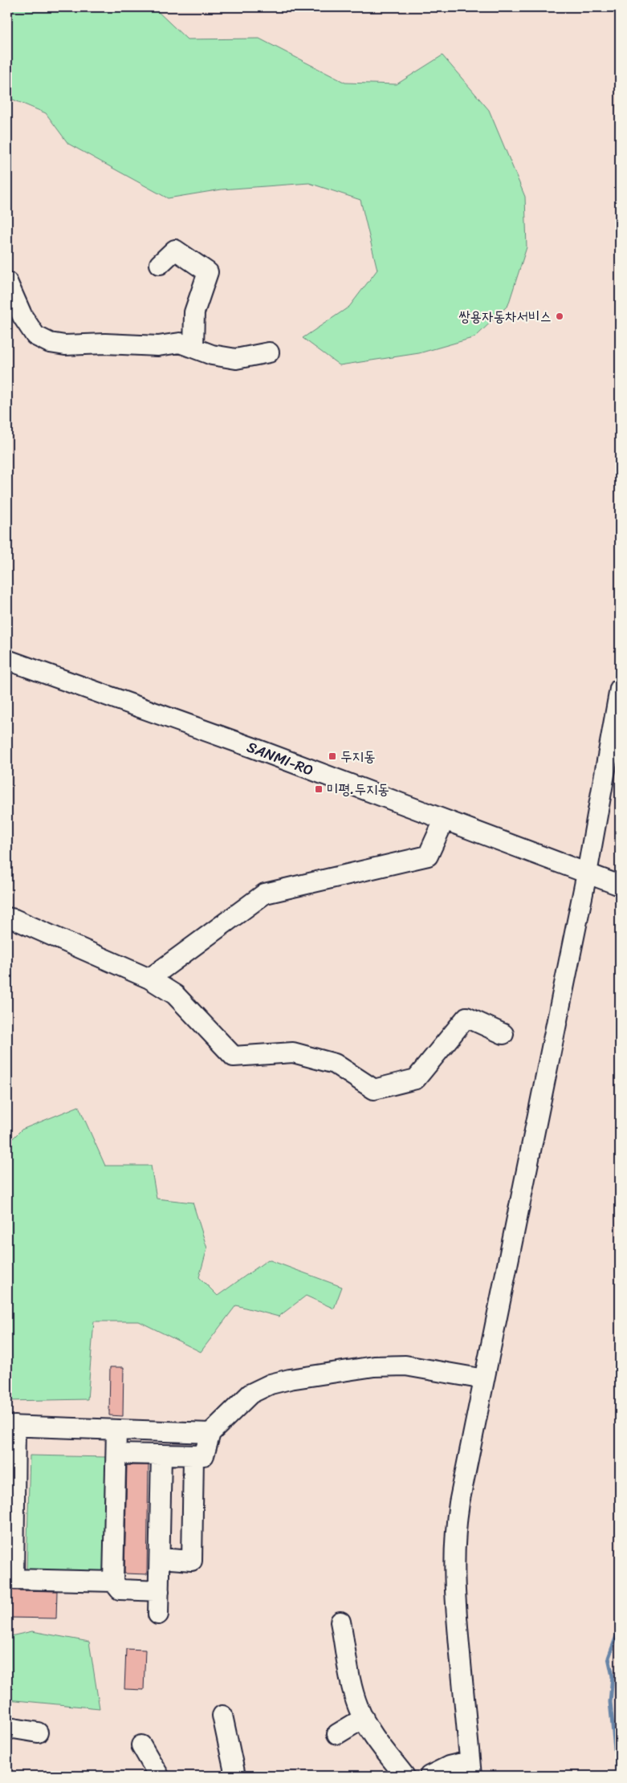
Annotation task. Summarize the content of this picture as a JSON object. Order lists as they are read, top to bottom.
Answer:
{
  "streets": {
    "street": ["SANMI-RO"]
  },
  "places": {
    "other": ["쌍용자동차서비스"],
    "transit": ["두지동", "미평.두지동"]
  }
}
